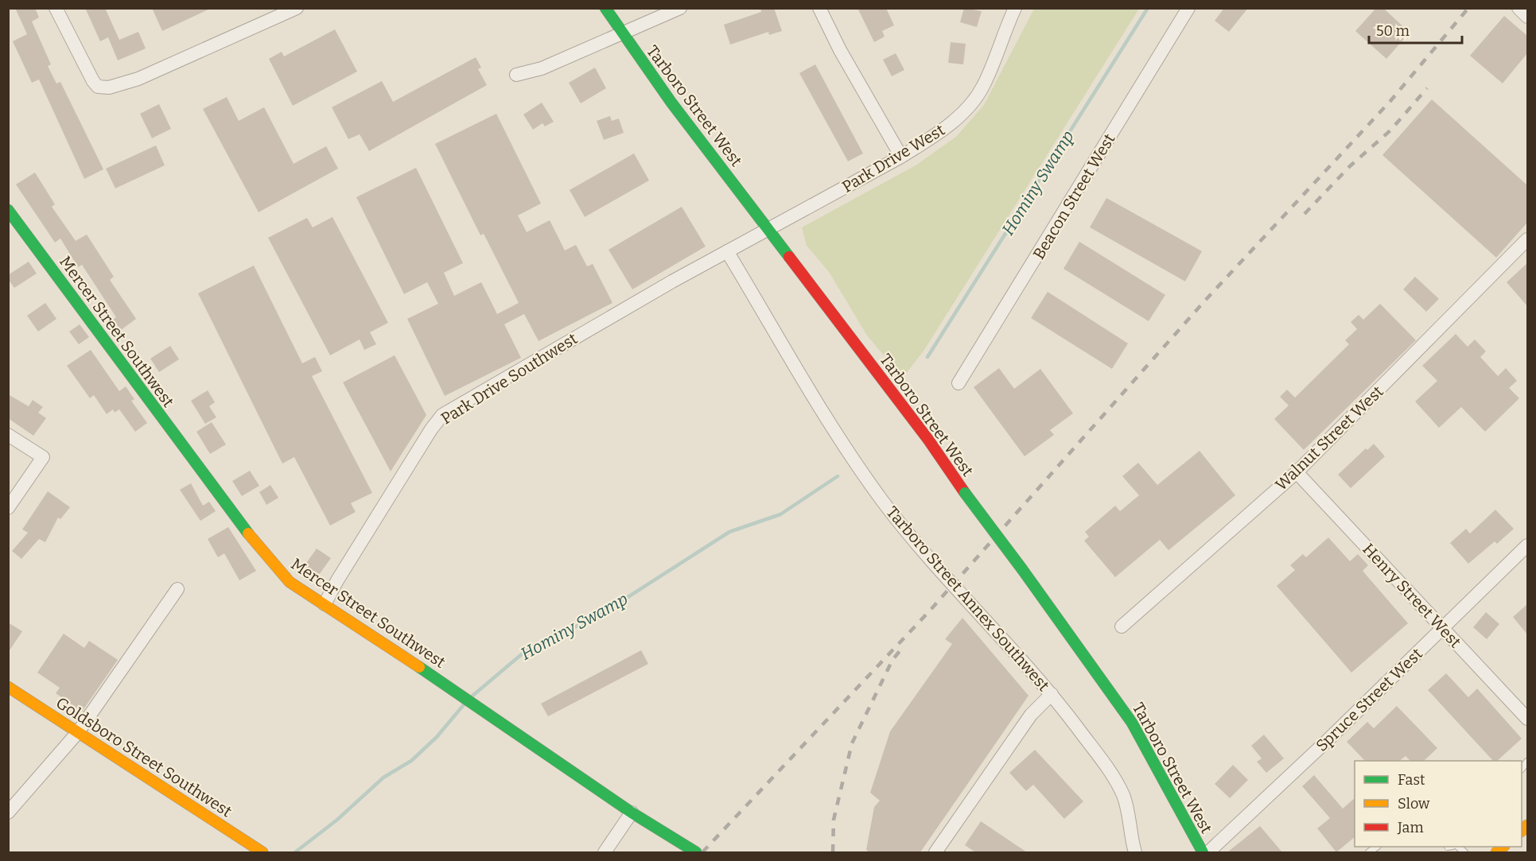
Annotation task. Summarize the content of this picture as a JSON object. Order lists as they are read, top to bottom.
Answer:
{
  "streets": {
    "street": [
      "Tarboro Street West",
      "Park Drive West",
      "Beacon Street West",
      "Mercer Street Southwest",
      "Park Drive Southwest",
      "Walnut Street West",
      "Henry Street West",
      "Tarboro Street Annex Southwest",
      "Spruce Street West",
      "Goldsboro Street Southwest"
    ]
  },
  "crossings": [
    ["Tarboro Street West", "Park Drive West"],
    ["Tarboro Street West", "Park Drive Southwest"],
    ["Park Drive West", "Park Drive Southwest"],
    ["Mercer Street Southwest", "Park Drive Southwest"],
    ["Park Drive Southwest", "Tarboro Street Annex Southwest"],
    ["Walnut Street West", "Henry Street West"],
    ["Henry Street West", "Spruce Street West"]
  ],
  "water": ["Hominy Swamp"],
  "legend": ["Fast", "Slow", "Jam"],
  "scale_bar": "50 m"
}
